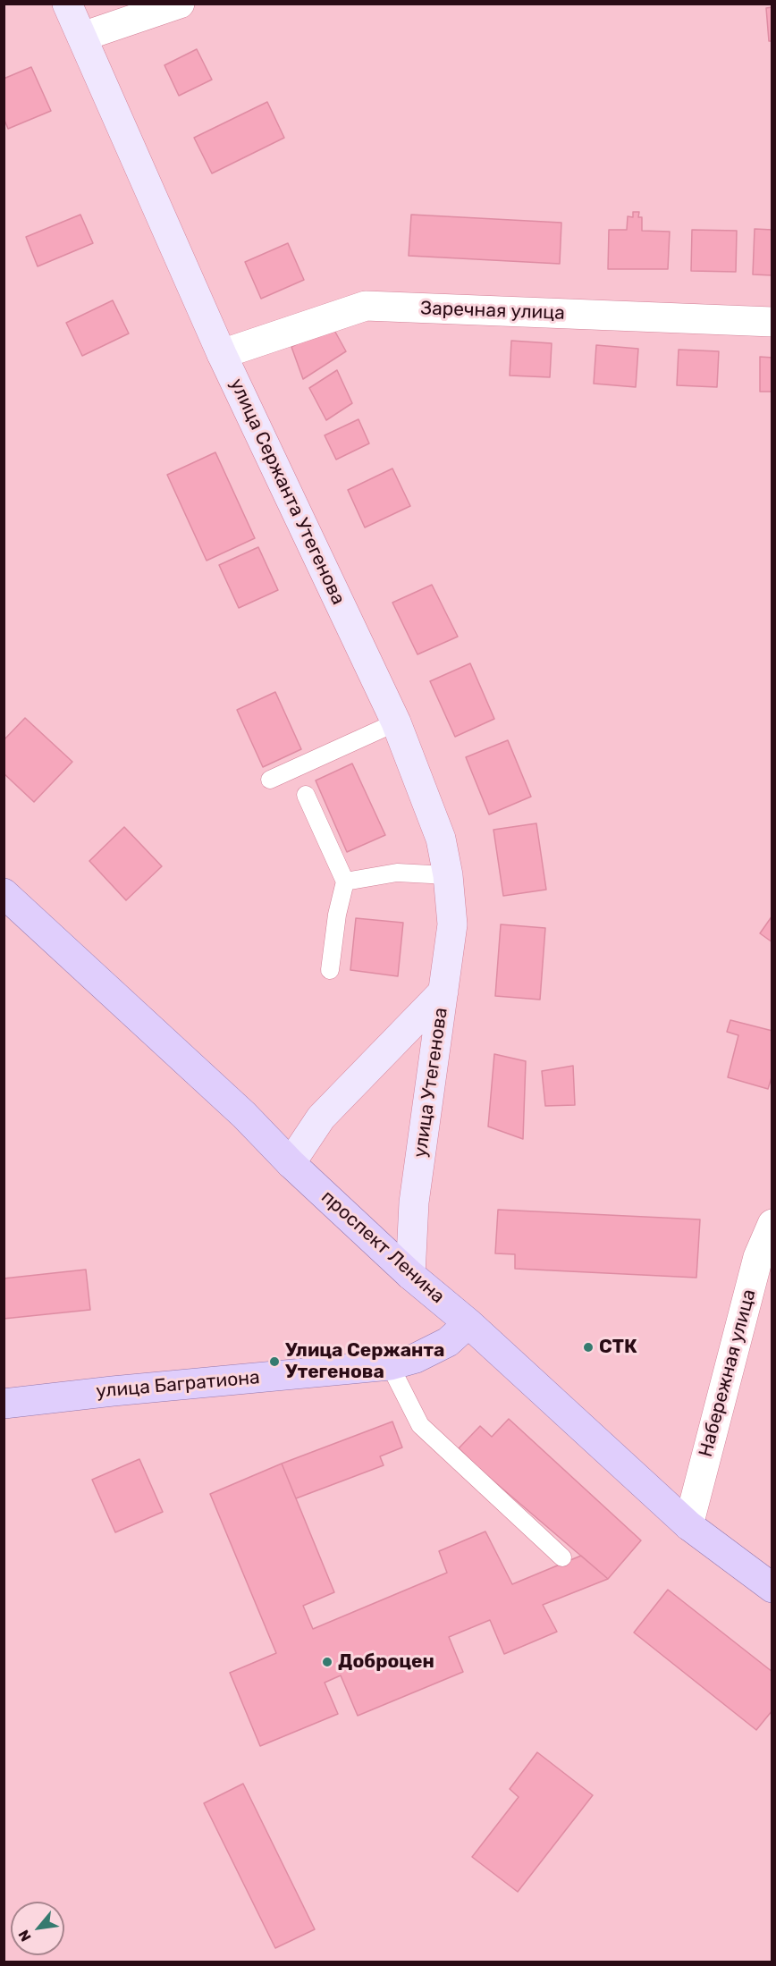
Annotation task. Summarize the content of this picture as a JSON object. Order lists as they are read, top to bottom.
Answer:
{
  "streets": {
    "main road": [
      "улица Сержанта Утегенова",
      "улица Утегенова",
      "проспект Ленина",
      "улица Багратиона"
    ],
    "street": ["Заречная улица", "Набережная улица"]
  },
  "crossings": [
    ["Заречная улица", "улица Сержанта Утегенова"],
    ["улица Сержанта Утегенова", "улица Утегенова"],
    ["улица Утегенова", "проспект Ленина"],
    ["проспект Ленина", "Набережная улица"],
    ["проспект Ленина", "улица Багратиона"]
  ],
  "places": ["СТК", "Улица Сержанта Утегенова", "Доброцен"],
  "north": "bottom left"
}
